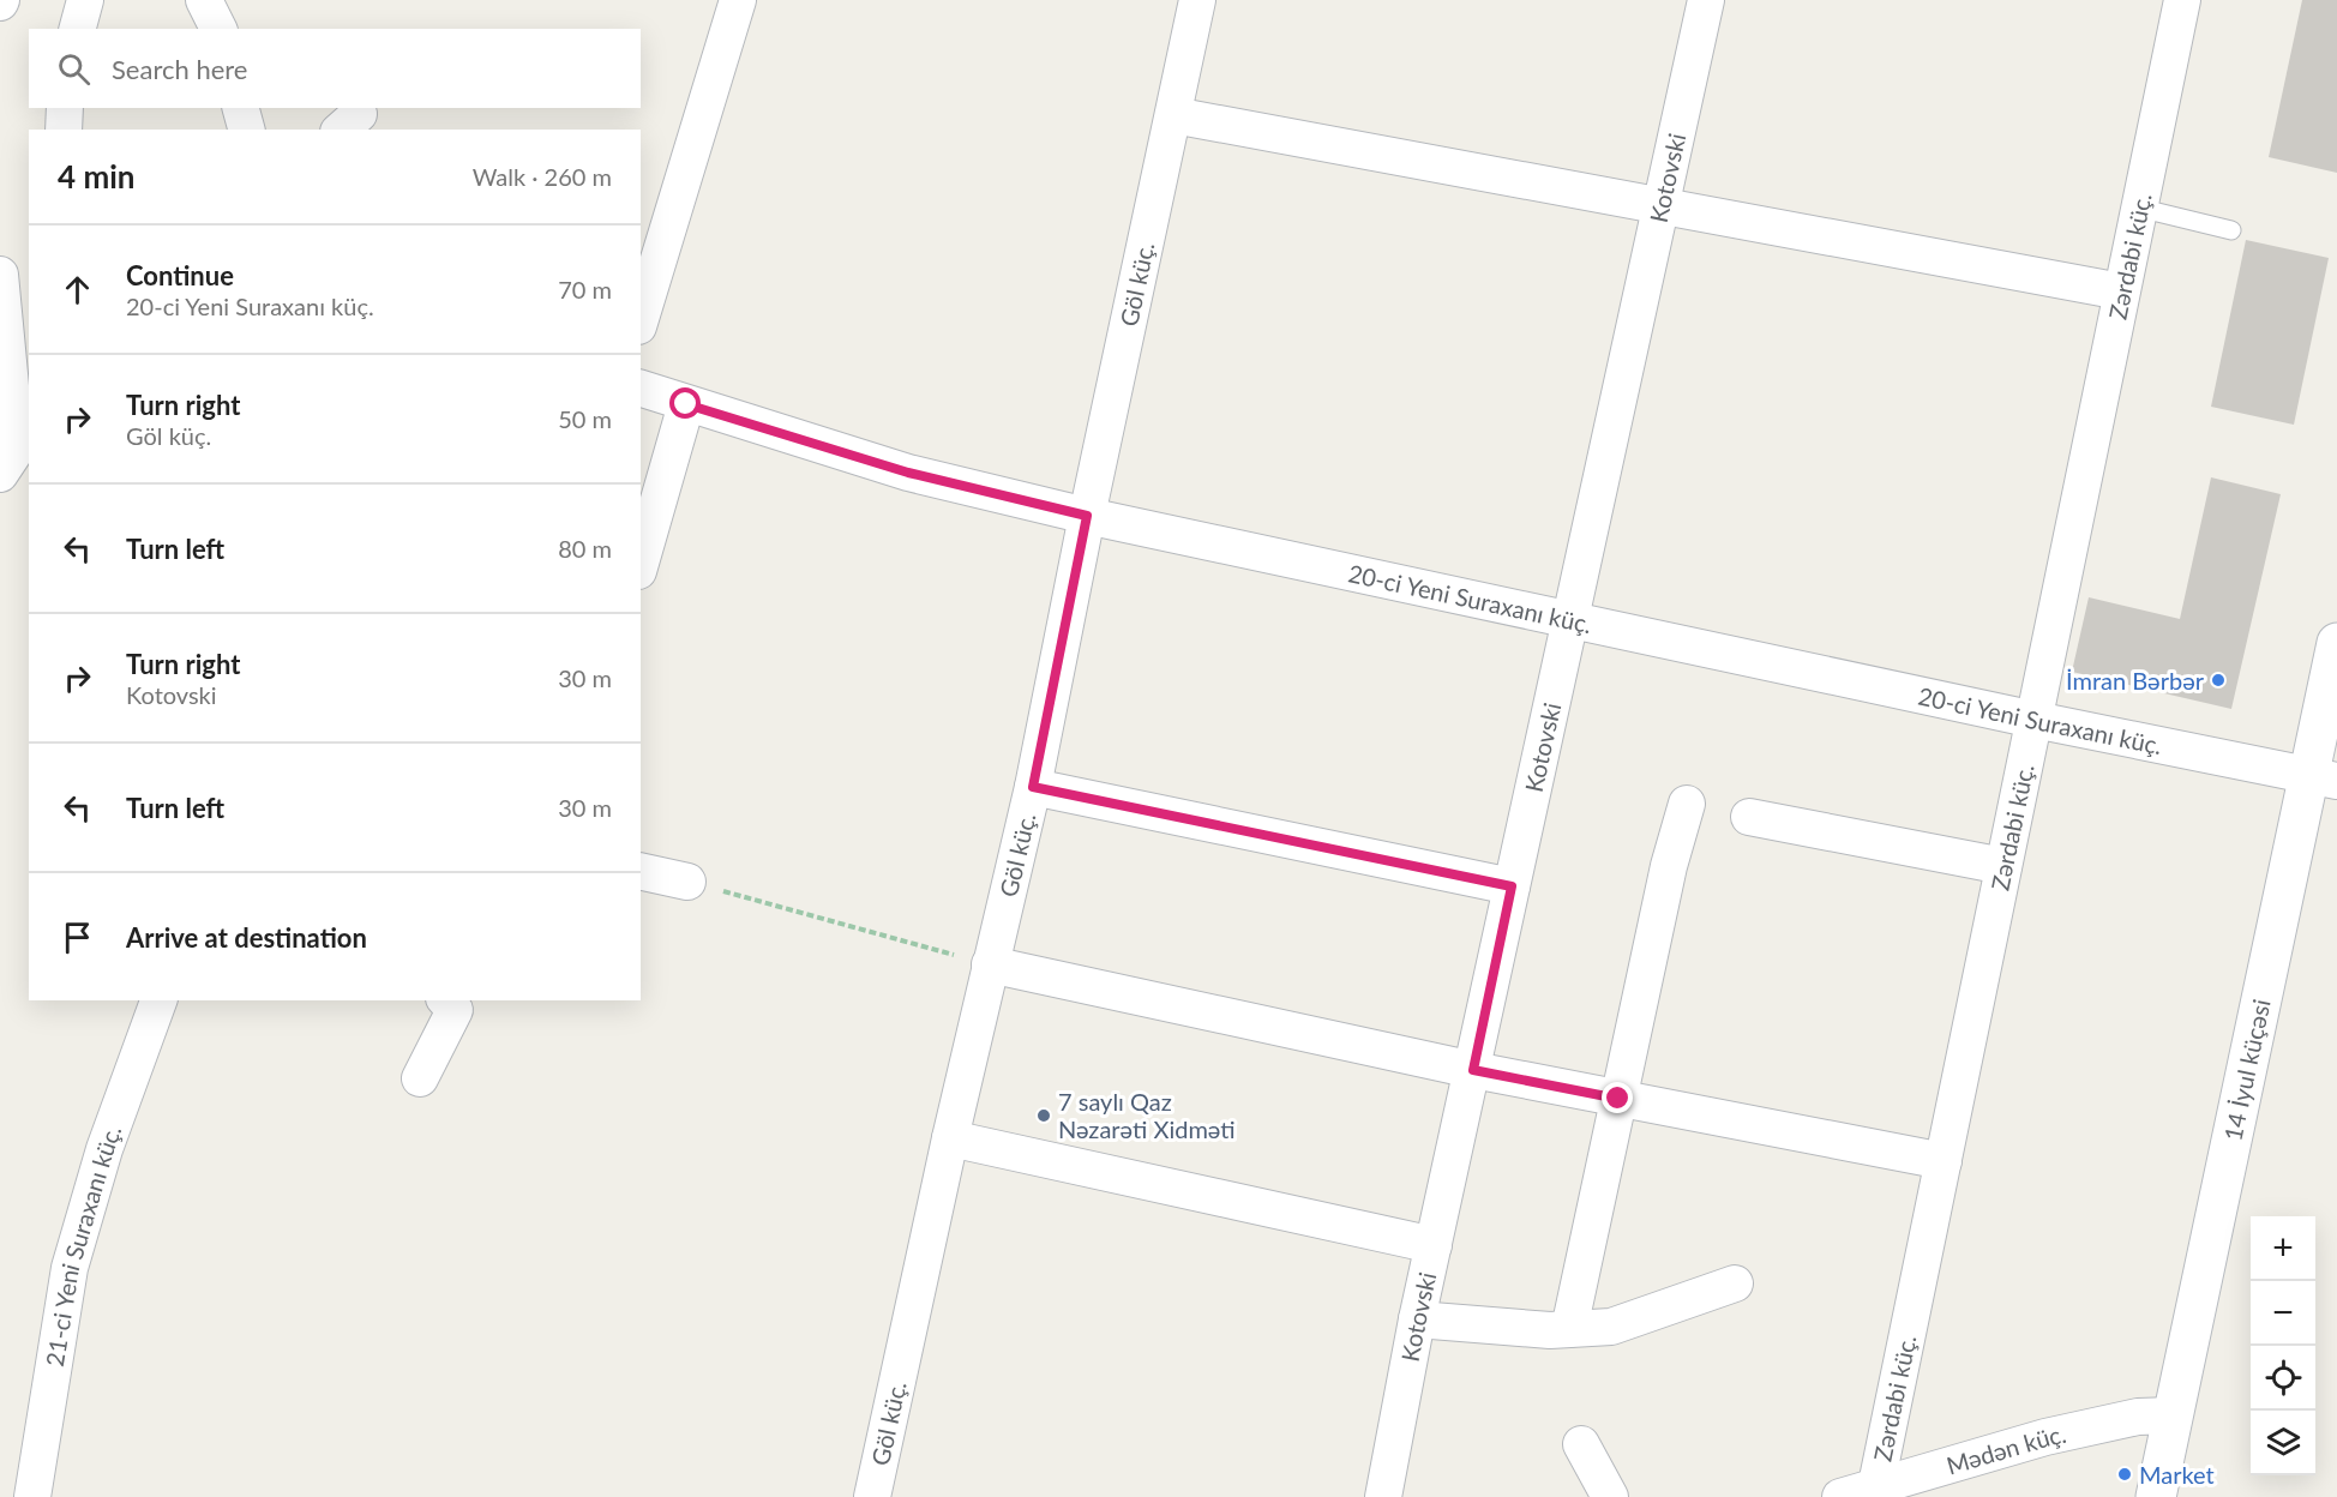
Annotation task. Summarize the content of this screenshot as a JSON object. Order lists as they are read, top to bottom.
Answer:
{
  "streets": {
    "street": [
      "Kotovski",
      "Zərdabi küç.",
      "Göl küç.",
      "20-ci Yeni Suraxanı küç.",
      "14 İyul küçəsi",
      "21-ci Yeni Suraxanı küç.",
      "Mədən küç."
    ]
  },
  "crossings": [
    ["Kotovski", "20-ci Yeni Suraxanı küç."],
    ["Zərdabi küç.", "20-ci Yeni Suraxanı küç."],
    ["Zərdabi küç.", "Mədən küç."],
    ["Göl küç.", "20-ci Yeni Suraxanı küç."],
    ["20-ci Yeni Suraxanı küç.", "14 İyul küçəsi"],
    ["14 İyul küçəsi", "Mədən küç."]
  ],
  "places": ["İmran Bərbər", "7 saylı Qaz Nəzarəti Xidməti", "Market"],
  "page": {
    "search": "Search here",
    "heading": ["4 min", "Walk · 260 m"],
    "list": [
      ["Continue", "20-ci Yeni Suraxanı küç.", "70 m"],
      ["Turn right", "Göl küç.", "50 m"],
      ["Turn left", "80 m"],
      ["Turn right", "Kotovski", "30 m"],
      ["Turn left", "30 m"],
      "Arrive at destination"
    ],
    "map_buttons": ["+", "−"]
  }
}
